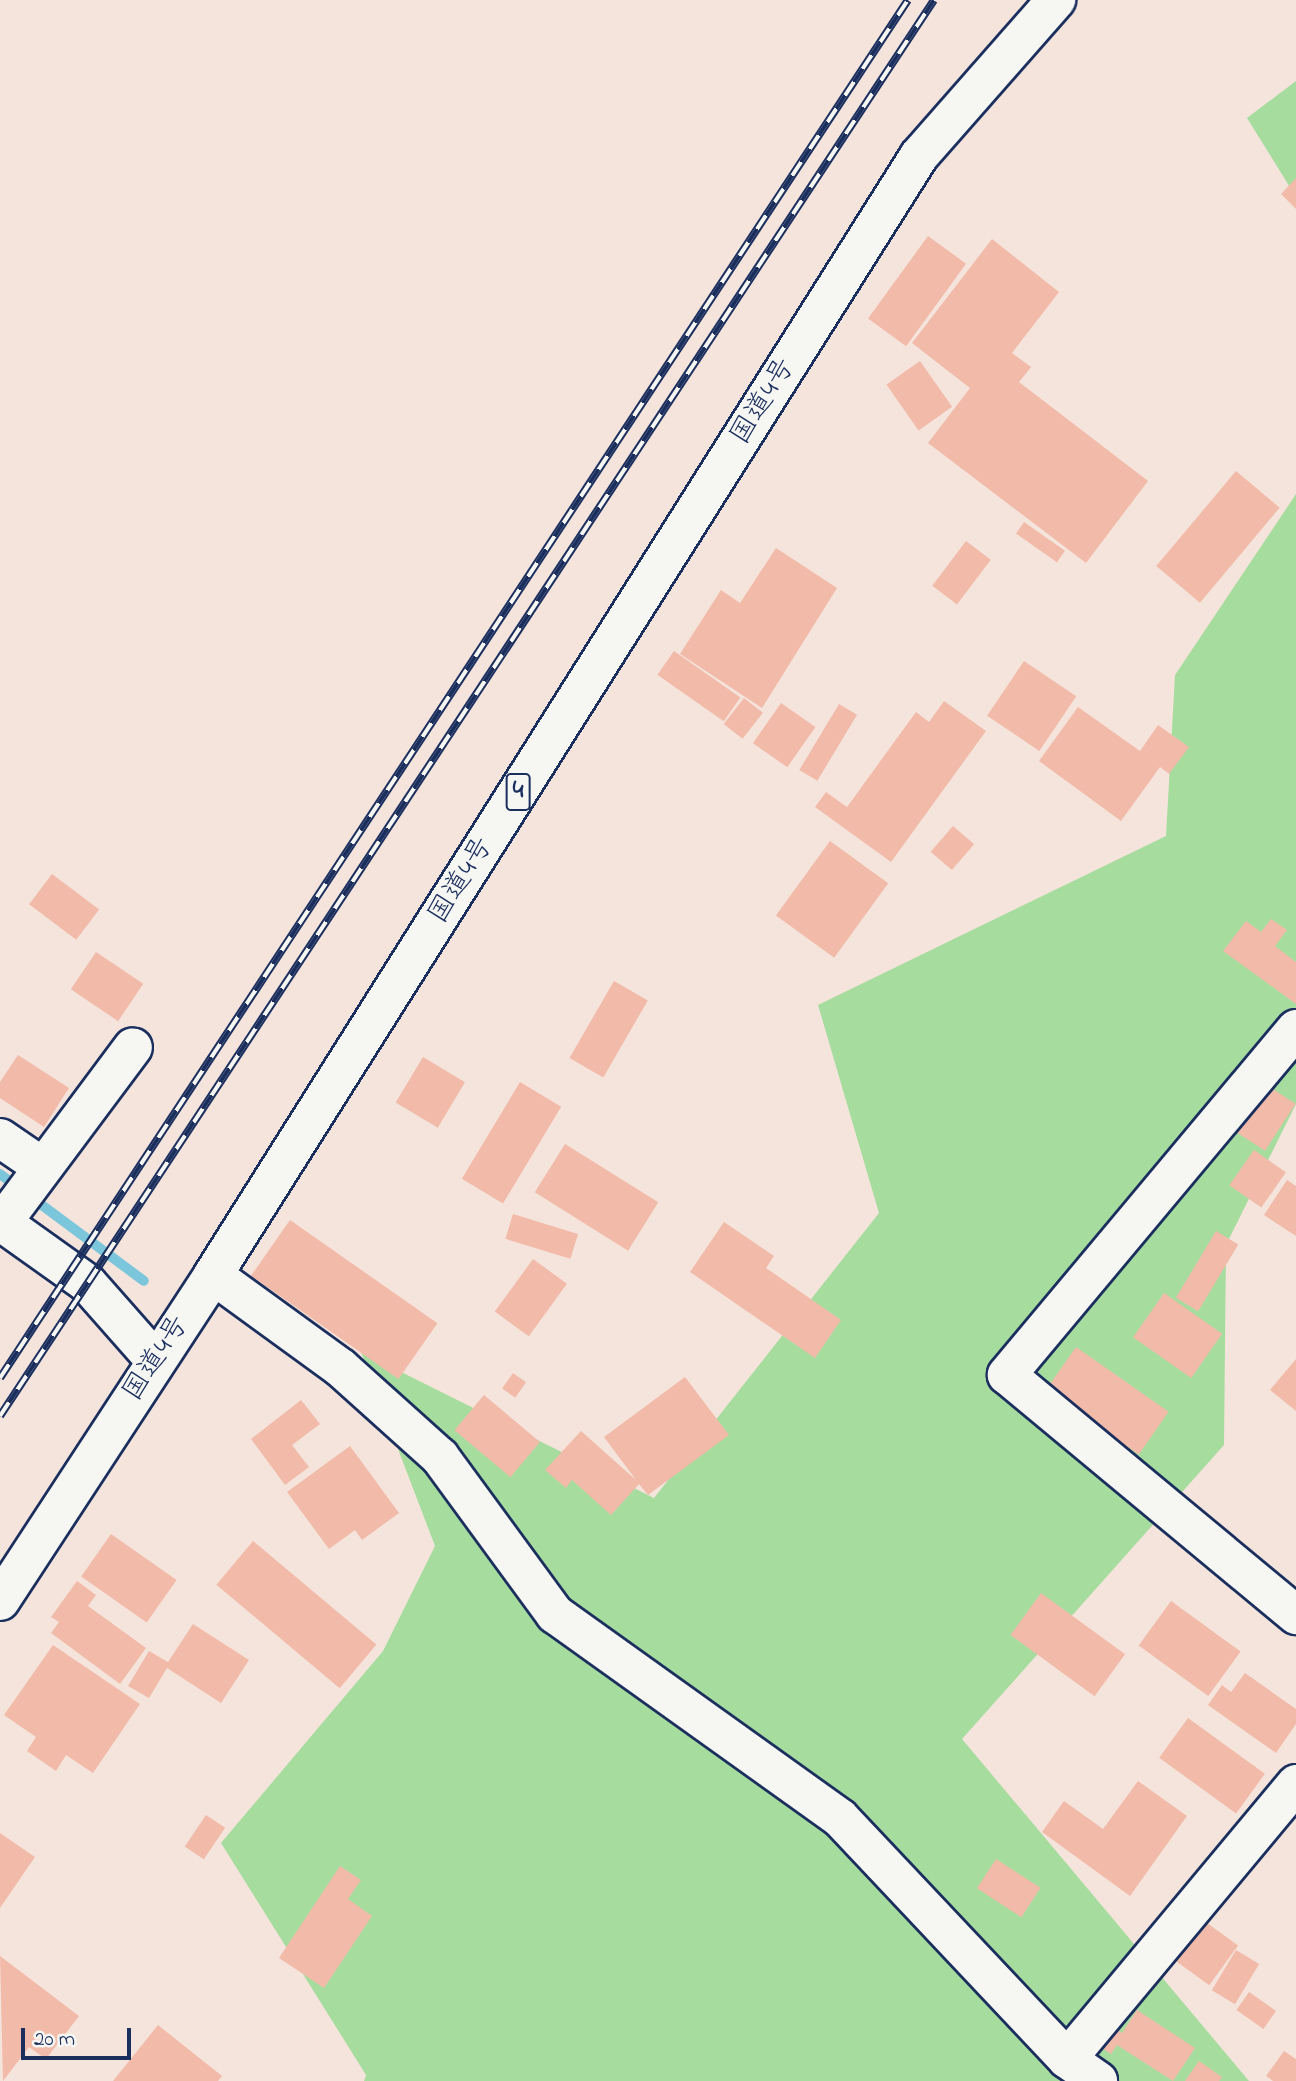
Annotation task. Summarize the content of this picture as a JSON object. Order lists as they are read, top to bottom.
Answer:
{
  "streets": {
    "main road": ["国道4号", "4"]
  },
  "scale_bar": "20 m"
}
